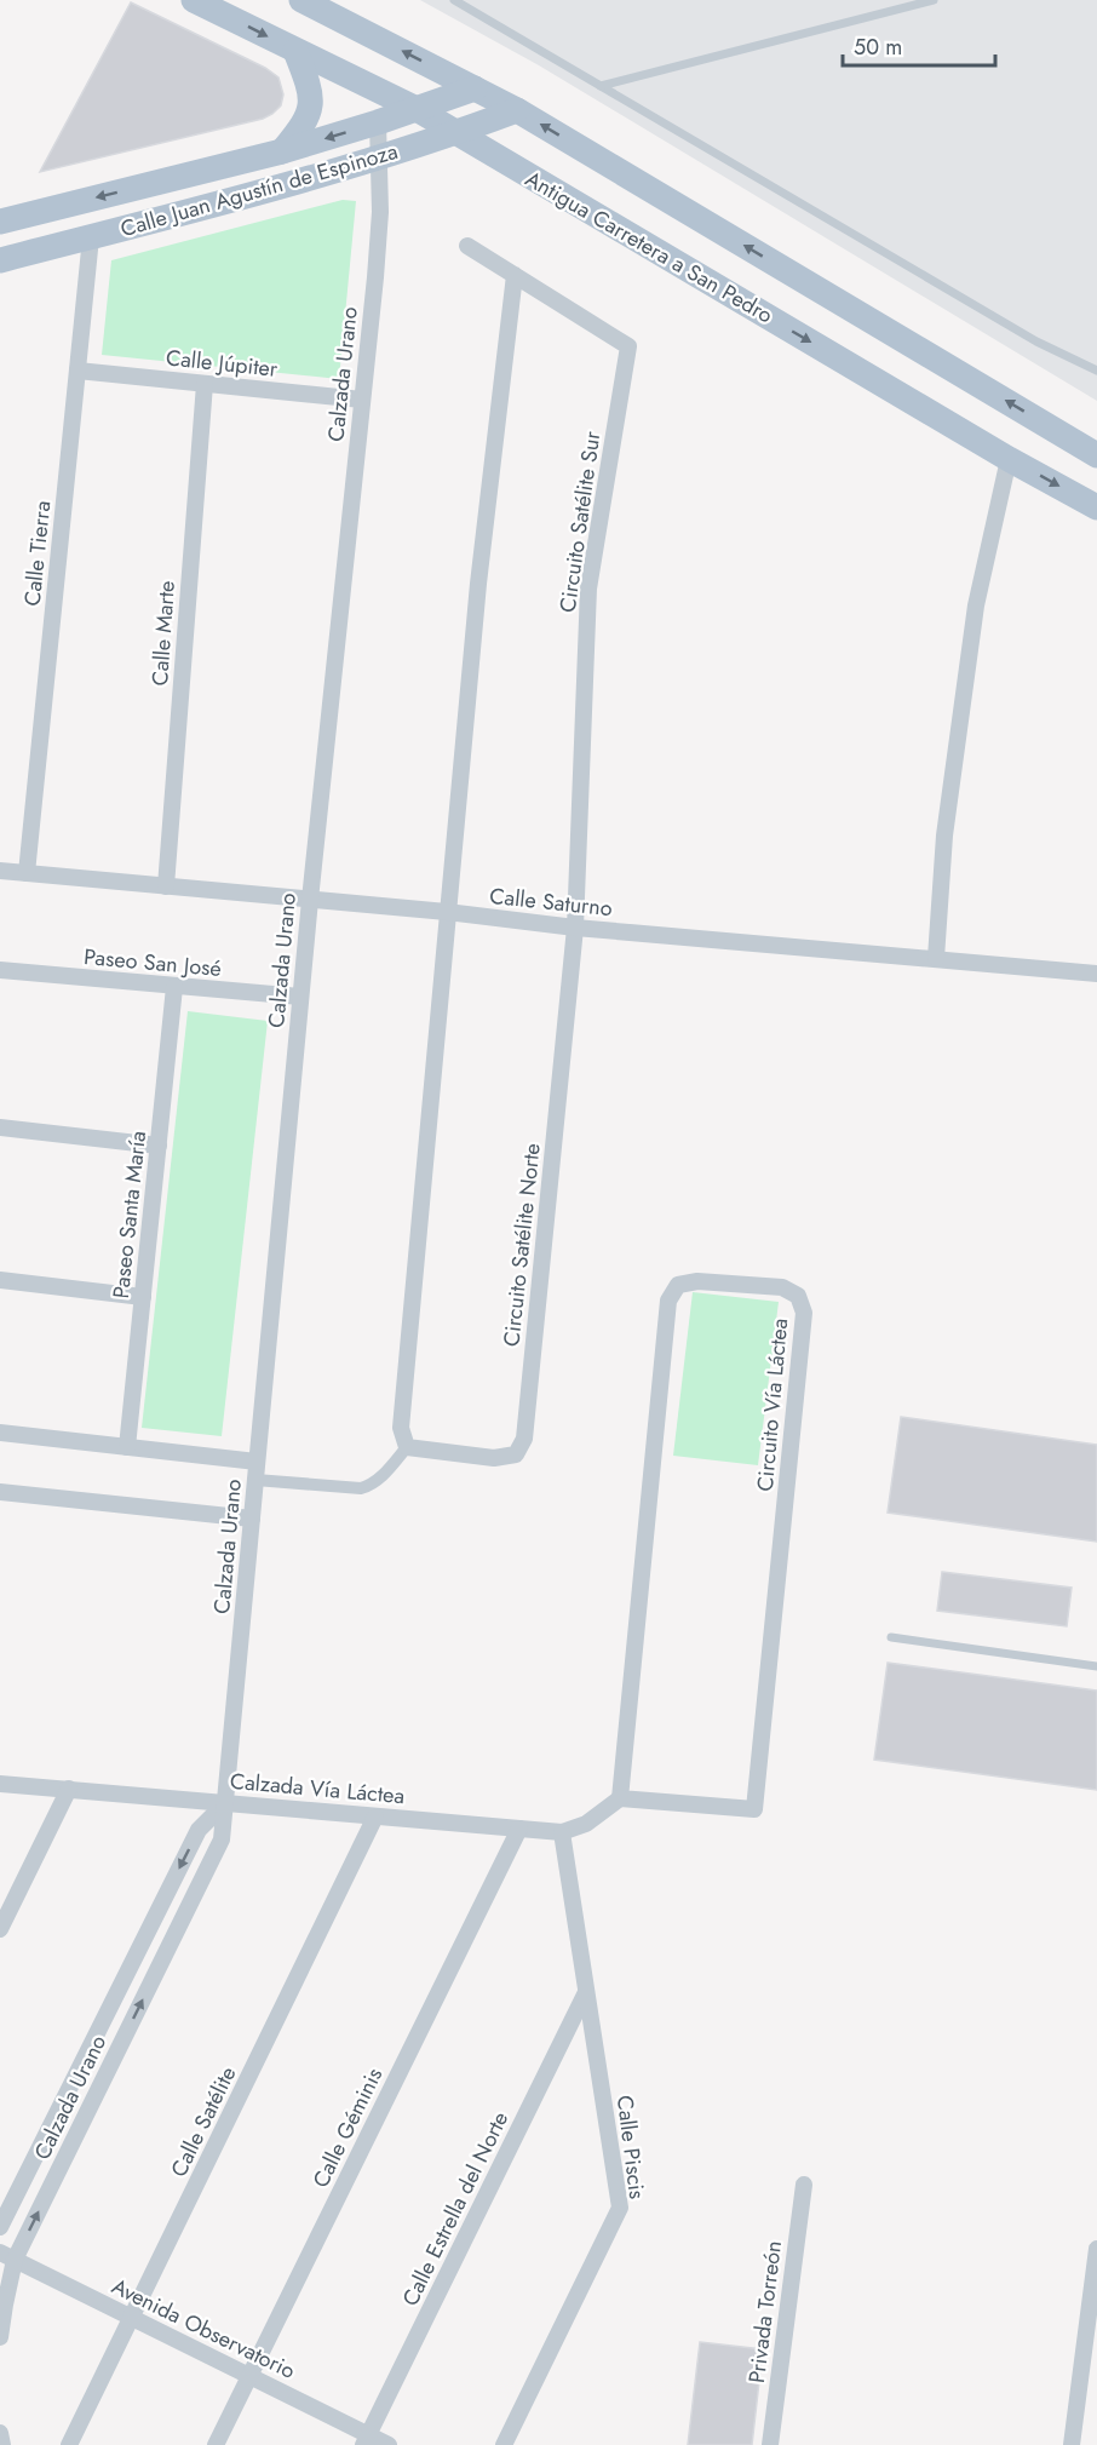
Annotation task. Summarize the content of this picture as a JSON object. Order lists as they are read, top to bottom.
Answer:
{
  "streets": {
    "main road": ["Calle Juan Agustín de Espinoza", "Antigua Carretera a San Pedro"],
    "street": [
      "Calle Júpiter",
      "Calzada Urano",
      "Circuito Satélite Sur",
      "Calle Tierra",
      "Calle Marte",
      "Calle Saturno",
      "Paseo San José",
      "Paseo Santa María",
      "Circuito Satélite Norte",
      "Circuito Vía Láctea",
      "Calzada Vía Láctea",
      "Calle Satélite",
      "Calle Géminis",
      "Calle Piscis",
      "Calle Estrella del Norte",
      "Privada Torreón",
      "Avenida Observatorio"
    ]
  },
  "crossings": [
    ["Calle Juan Agustín de Espinoza", "Antigua Carretera a San Pedro"],
    ["Calle Juan Agustín de Espinoza", "Calzada Urano"],
    ["Calle Juan Agustín de Espinoza", "Calle Tierra"],
    ["Calle Júpiter", "Calzada Urano"],
    ["Calle Júpiter", "Calle Tierra"],
    ["Calle Júpiter", "Calle Marte"],
    ["Calzada Urano", "Calle Saturno"],
    ["Calzada Urano", "Paseo San José"],
    ["Calzada Urano", "Calzada Vía Láctea"],
    ["Calzada Urano", "Avenida Observatorio"],
    ["Circuito Satélite Sur", "Calle Saturno"],
    ["Circuito Satélite Sur", "Circuito Satélite Norte"],
    ["Calle Tierra", "Calle Saturno"],
    ["Calle Marte", "Calle Saturno"],
    ["Calle Saturno", "Circuito Satélite Norte"],
    ["Paseo San José", "Paseo Santa María"],
    ["Calzada Vía Láctea", "Calle Satélite"],
    ["Calzada Vía Láctea", "Calle Géminis"],
    ["Calzada Vía Láctea", "Calle Piscis"],
    ["Calle Satélite", "Avenida Observatorio"],
    ["Calle Géminis", "Avenida Observatorio"],
    ["Calle Piscis", "Calle Estrella del Norte"],
    ["Calle Estrella del Norte", "Avenida Observatorio"]
  ],
  "scale_bar": "50 m"
}
